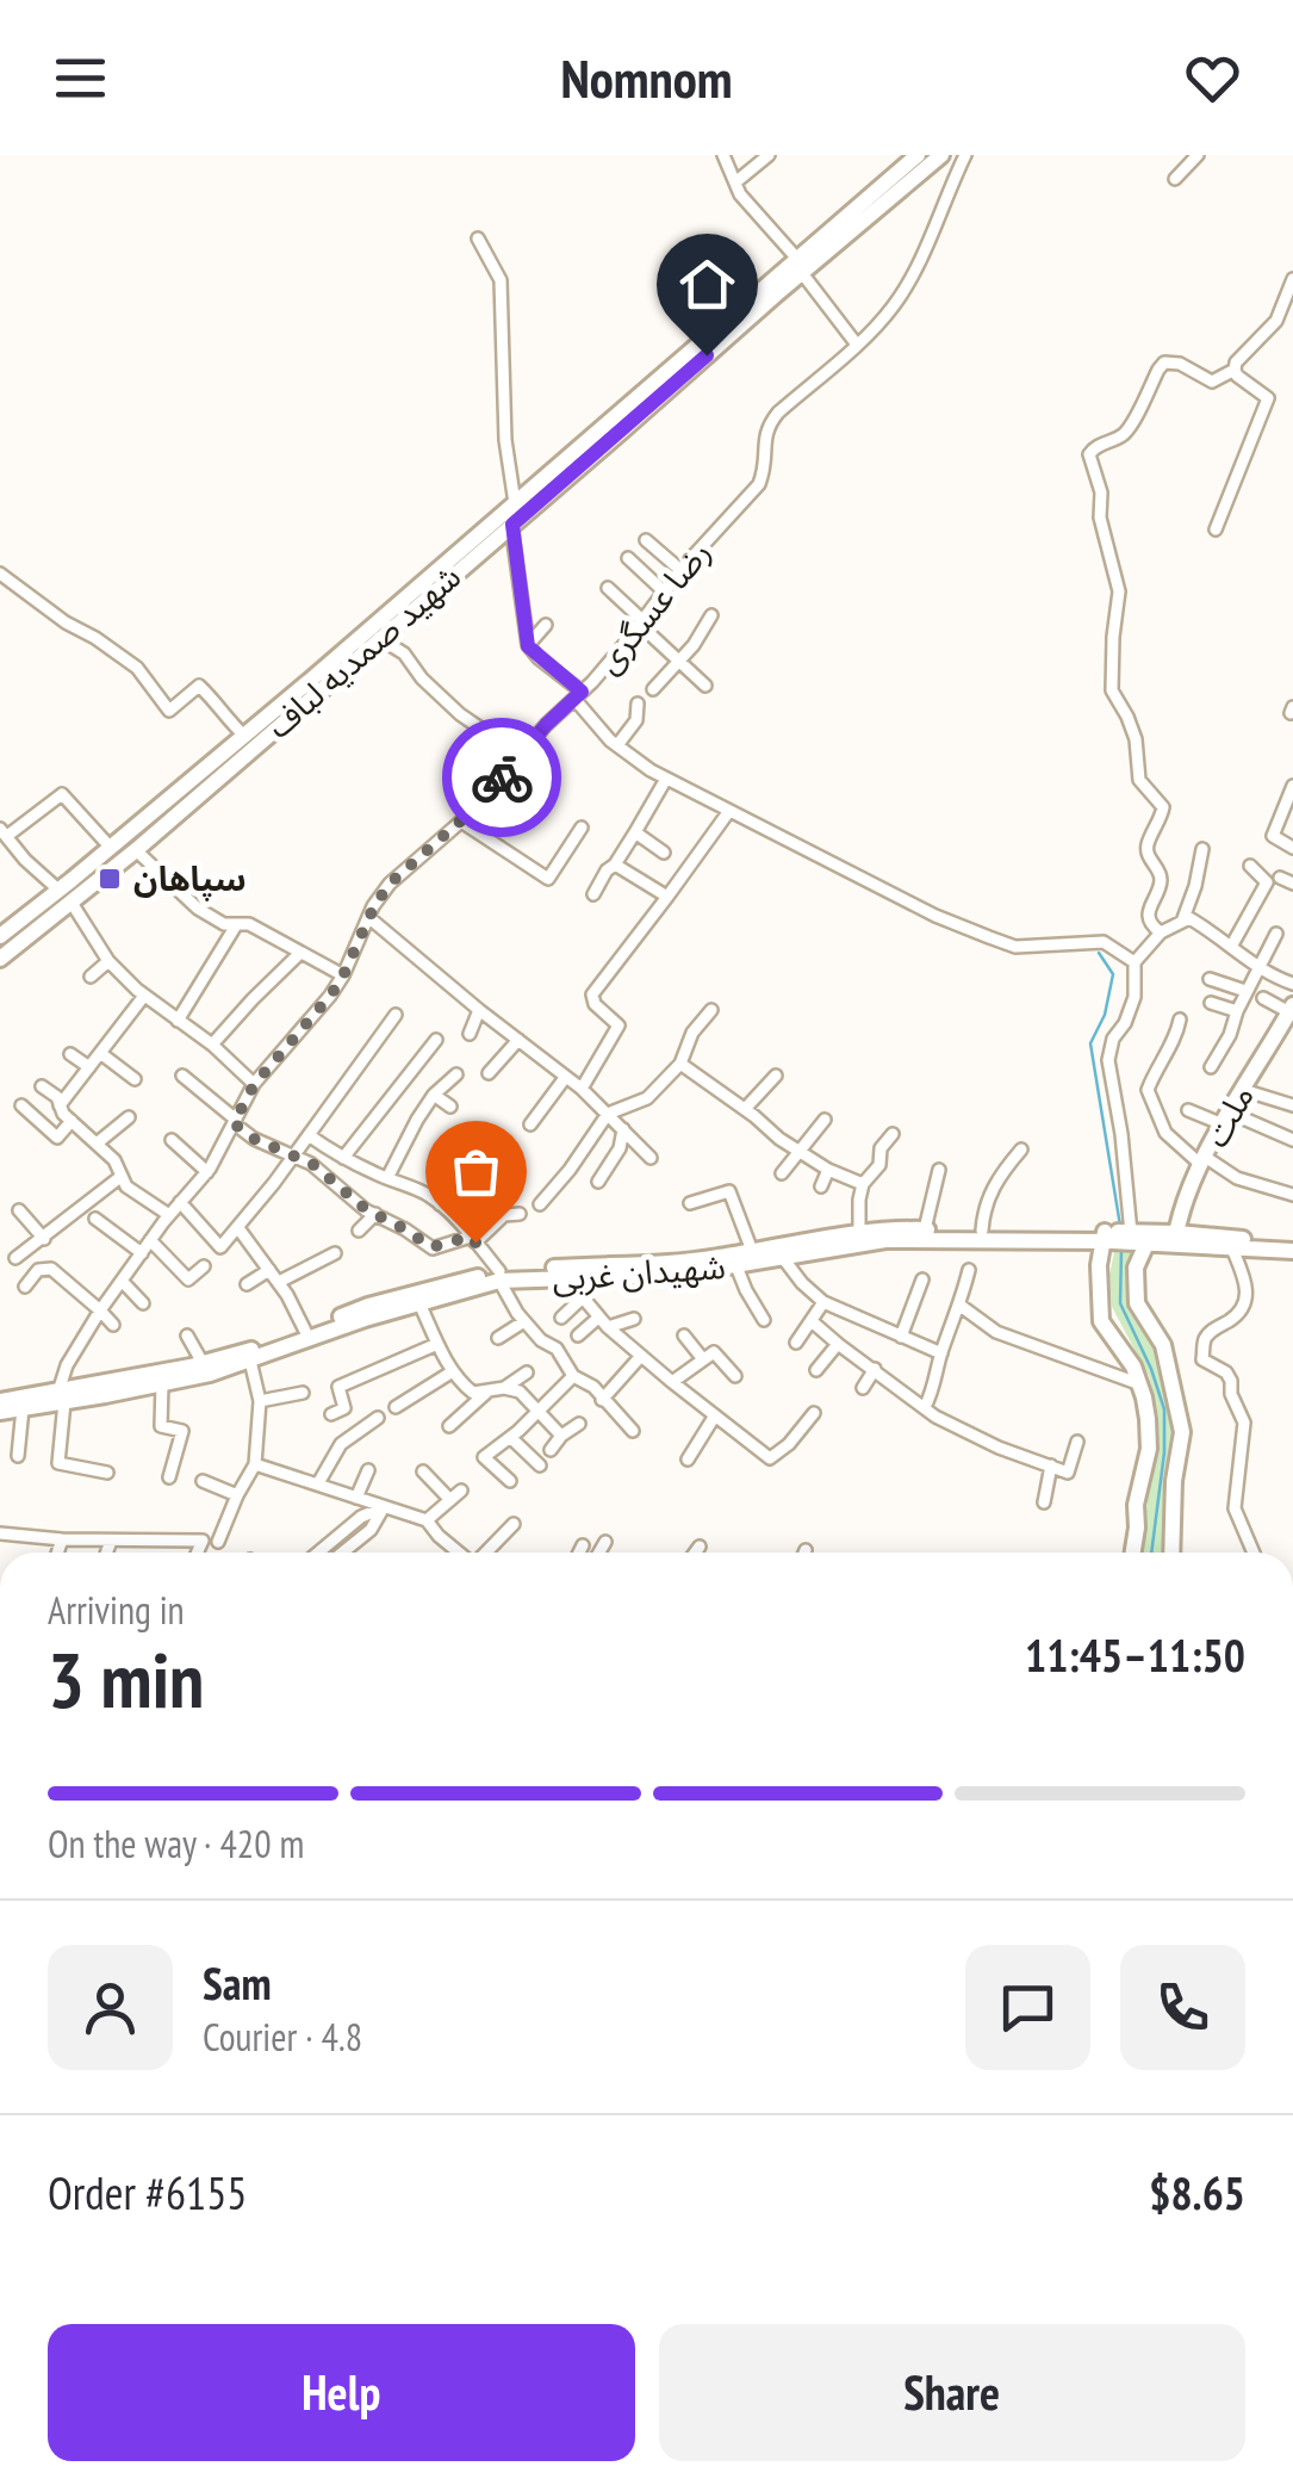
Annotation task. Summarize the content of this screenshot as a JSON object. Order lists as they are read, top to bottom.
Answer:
{
  "streets": {
    "main road": ["شهید صمدیه لباف", "ملت", "شهیدان غربی"],
    "street": ["رضا عسگری"]
  },
  "crossings": [
    ["رضا عسگری", "شهیدان غربی"],
    ["ملت", "شهیدان غربی"]
  ],
  "places": {
    "transit": ["سپاهان"]
  },
  "page": {
    "header": "Nomnom",
    "heading": ["3 min", "Arriving in", "11:45–11:50"],
    "panel": [
      "Sam",
      "Courier · 4.8",
      "Order #6155",
      "$8.65"
    ],
    "bar": "On the way · 420 m",
    "buttons": ["Help", "Share"]
  }
}
